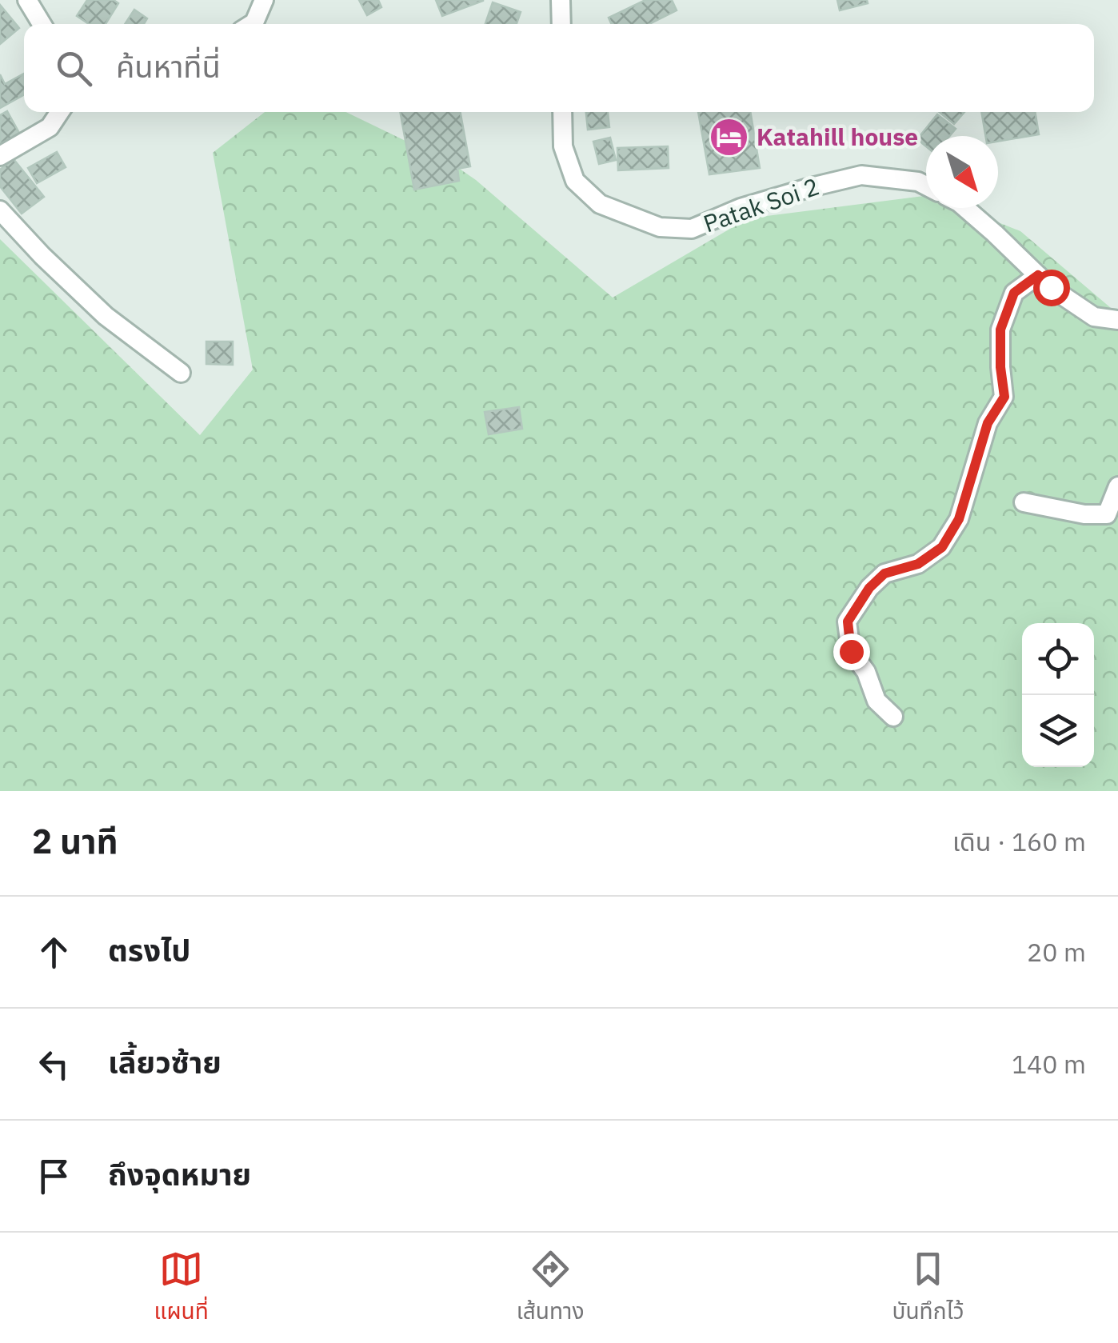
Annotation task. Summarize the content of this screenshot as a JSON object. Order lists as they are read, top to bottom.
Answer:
{
  "streets": {
    "street": ["Patak Soi 2"]
  },
  "places": {
    "hotel": ["Katahill house"]
  },
  "north": "bottom right",
  "page": {
    "search": "ค้นหาที่นี่",
    "heading": ["2 นาที", "เดิน · 160 m"],
    "list": [
      ["ตรงไป", "20 m"],
      ["เลี้ยวซ้าย", "140 m"],
      "ถึงจุดหมาย"
    ],
    "nav": ["แผนที่", "เส้นทาง", "บันทึกไว้"]
  }
}
